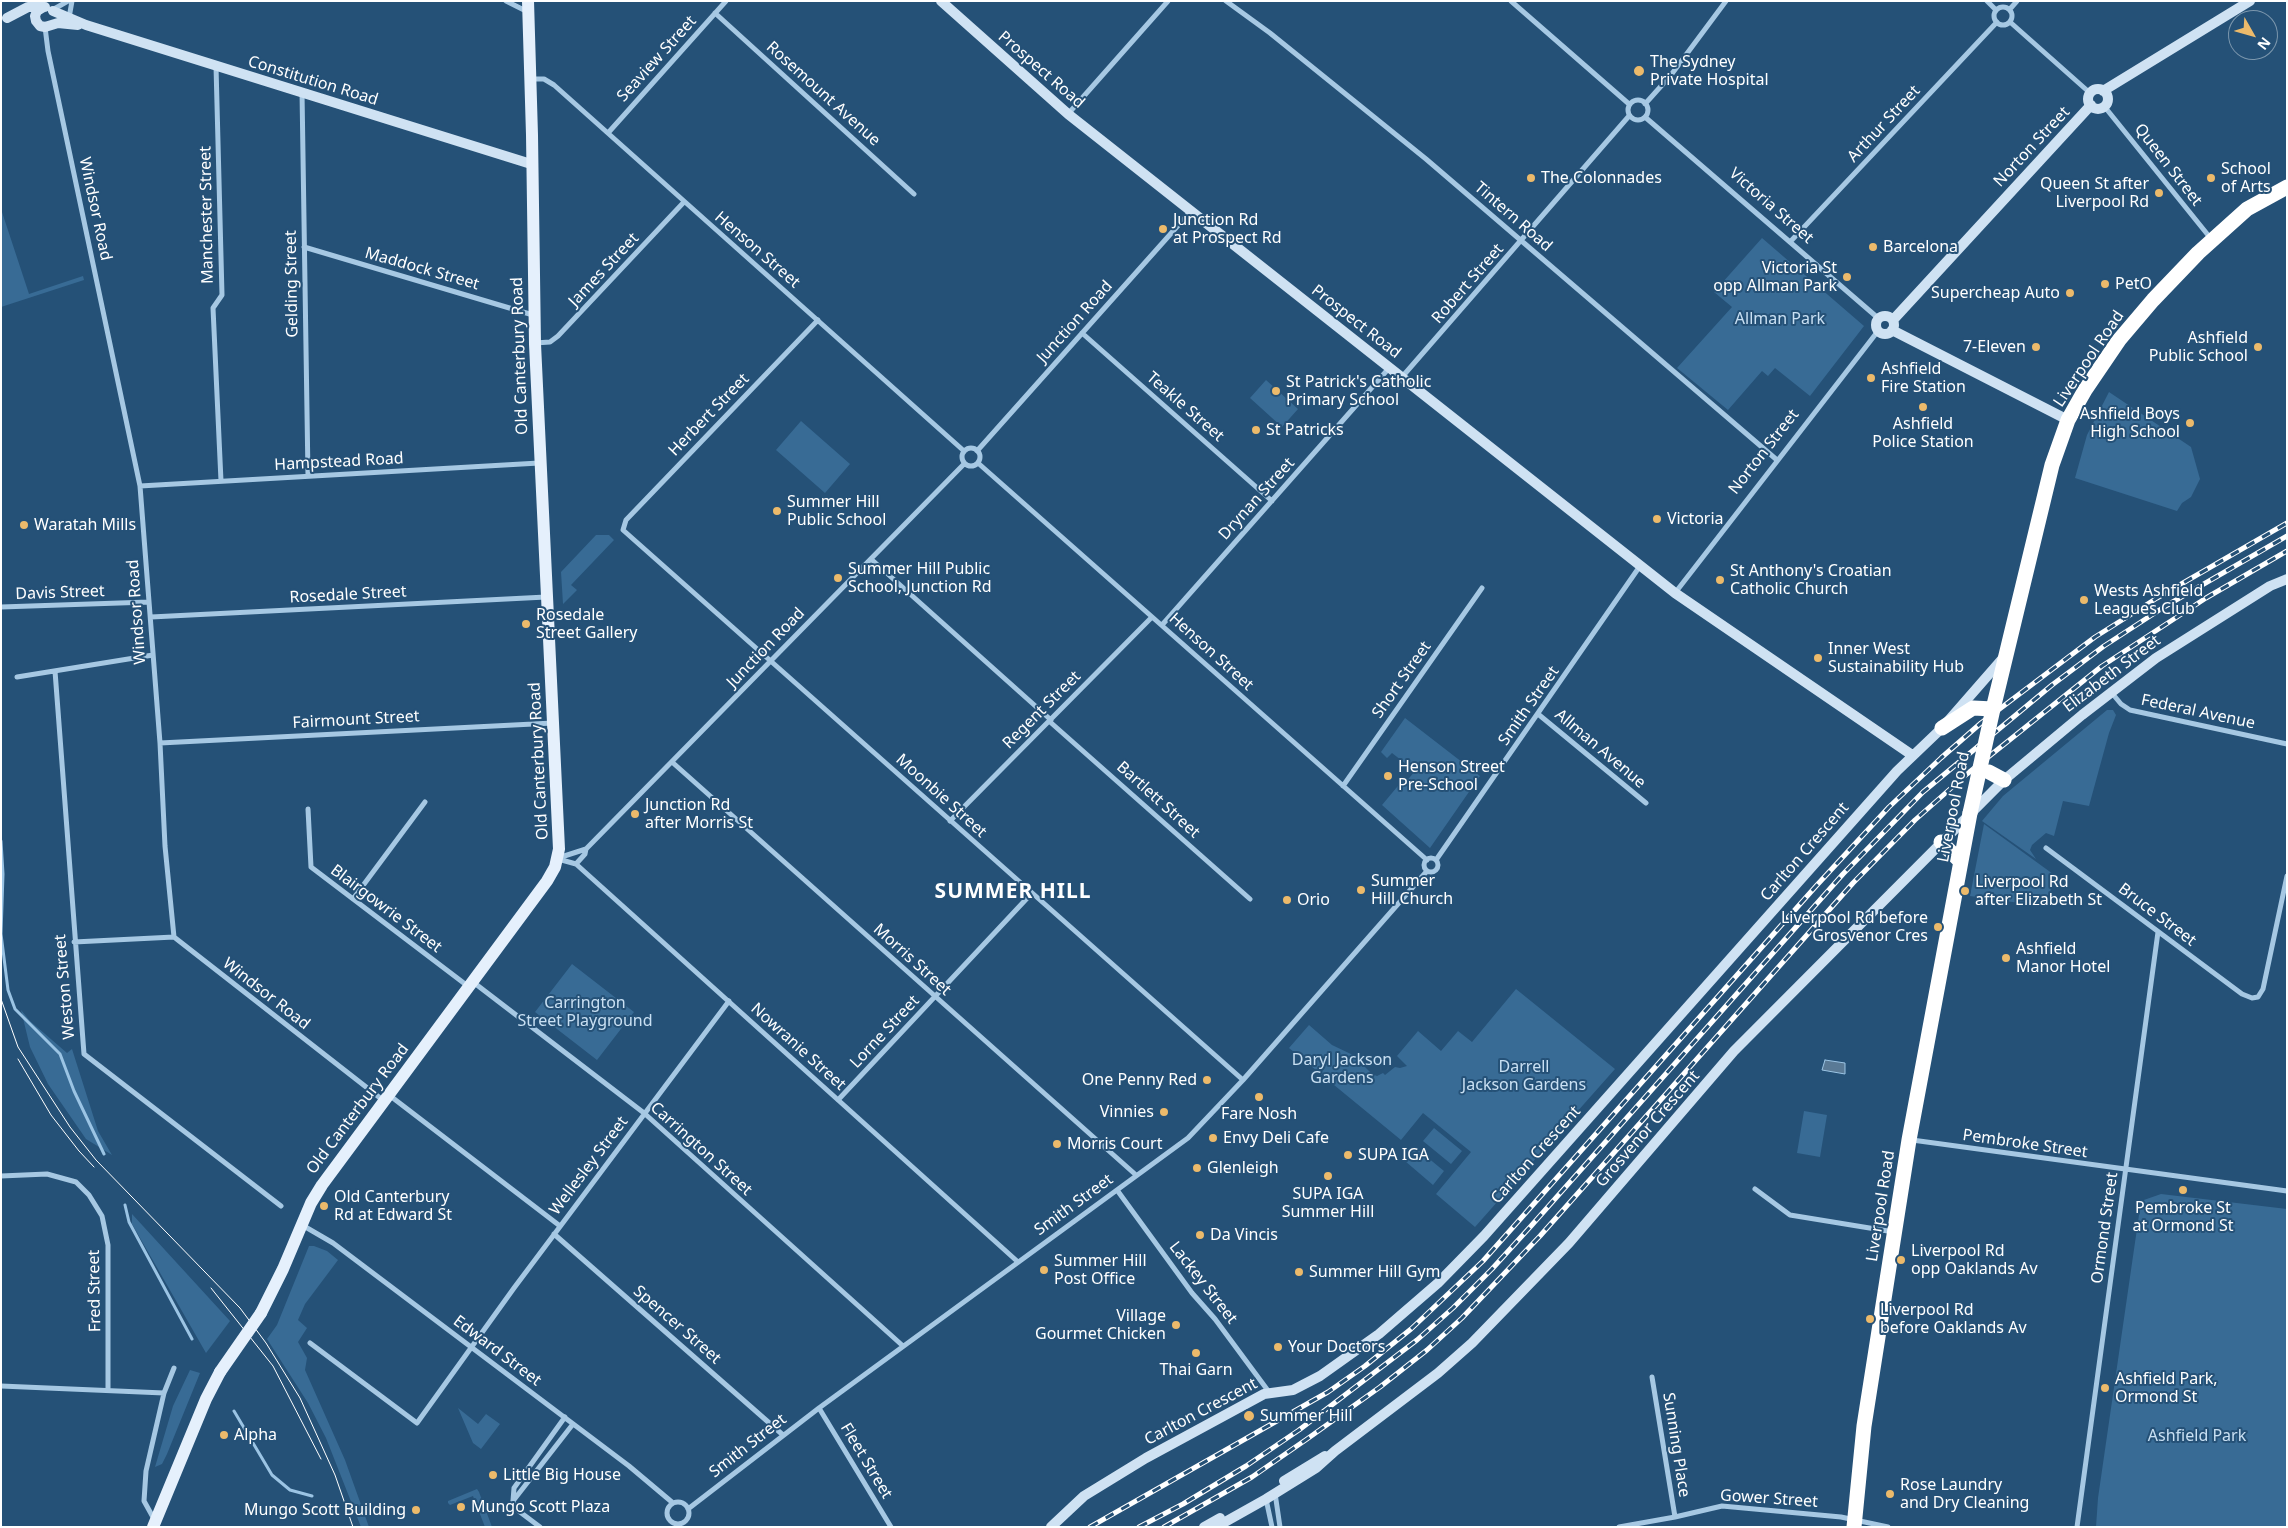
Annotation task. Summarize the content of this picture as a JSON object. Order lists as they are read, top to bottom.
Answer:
{
  "streets": {
    "highway": ["Liverpool Road"],
    "main road": ["Old Canterbury Road"],
    "street": [
      "Seaview Street",
      "Prospect Road",
      "Constitution Road",
      "Rosemount Avenue",
      "Arthur Street",
      "Norton Street",
      "Queen Street",
      "Victoria Street",
      "Windsor Road",
      "Manchester Street",
      "Tintern Road",
      "Henson Street",
      "Maddock Street",
      "James Street",
      "Gelding Street",
      "Robert Street",
      "Junction Road",
      "Teakle Street",
      "Herbert Street",
      "Hampstead Road",
      "Drynan Street",
      "Davis Street",
      "Rosedale Street",
      "Elizabeth Street",
      "Short Street",
      "Smith Street",
      "Regent Street",
      "Federal Avenue",
      "Fairmount Street",
      "Allman Avenue",
      "Moonbie Street",
      "Bartlett Street",
      "Carlton Crescent",
      "Blairgowrie Street",
      "Bruce Street",
      "Morris Street",
      "Weston Street",
      "Lorne Street",
      "Nowranie Street",
      "Grosvenor Crescent",
      "Pembroke Street",
      "Carrington Street",
      "Wellesley Street",
      "Ormond Street",
      "Lackey Street",
      "Fred Street",
      "Spencer Street",
      "Edward Street",
      "Sunning Place",
      "Fleet Street",
      "Gower Street"
    ]
  },
  "crossings": [
    ["Seaview Street", "Rosemount Avenue"],
    ["Seaview Street", "Henson Street"],
    ["Prospect Road", "Norton Street"],
    ["Prospect Road", "Robert Street"],
    ["Prospect Road", "Junction Road"],
    ["Prospect Road", "Drynan Street"],
    ["Prospect Road", "Smith Street"],
    ["Prospect Road", "Carlton Crescent"],
    ["Constitution Road", "Windsor Road"],
    ["Constitution Road", "Manchester Street"],
    ["Constitution Road", "Gelding Street"],
    ["Constitution Road", "Old Canterbury Road"],
    ["Arthur Street", "Victoria Street"],
    ["Norton Street", "Queen Street"],
    ["Norton Street", "Victoria Street"],
    ["Norton Street", "Tintern Road"],
    ["Queen Street", "Liverpool Road"],
    ["Victoria Street", "Robert Street"],
    ["Windsor Road", "Old Canterbury Road"],
    ["Windsor Road", "Hampstead Road"],
    ["Windsor Road", "Davis Street"],
    ["Windsor Road", "Rosedale Street"],
    ["Windsor Road", "Fairmount Street"],
    ["Manchester Street", "Hampstead Road"],
    ["Tintern Road", "Robert Street"],
    ["Henson Street", "James Street"],
    ["Henson Street", "Junction Road"],
    ["Henson Street", "Old Canterbury Road"],
    ["Henson Street", "Herbert Street"],
    ["Henson Street", "Drynan Street"],
    ["Henson Street", "Short Street"],
    ["Henson Street", "Smith Street"],
    ["Henson Street", "Regent Street"],
    ["Maddock Street", "Gelding Street"],
    ["Maddock Street", "Old Canterbury Road"],
    ["James Street", "Old Canterbury Road"],
    ["Gelding Street", "Hampstead Road"],
    ["Junction Road", "Old Canterbury Road"],
    ["Junction Road", "Teakle Street"],
    ["Junction Road", "Moonbie Street"],
    ["Junction Road", "Bartlett Street"],
    ["Junction Road", "Morris Street"],
    ["Junction Road", "Nowranie Street"],
    ["Old Canterbury Road", "Hampstead Road"],
    ["Old Canterbury Road", "Rosedale Street"],
    ["Old Canterbury Road", "Fairmount Street"],
    ["Old Canterbury Road", "Blairgowrie Street"],
    ["Old Canterbury Road", "Nowranie Street"],
    ["Old Canterbury Road", "Carrington Street"],
    ["Old Canterbury Road", "Edward Street"],
    ["Liverpool Road", "Elizabeth Street"],
    ["Liverpool Road", "Carlton Crescent"],
    ["Liverpool Road", "Grosvenor Crescent"],
    ["Liverpool Road", "Pembroke Street"],
    ["Liverpool Road", "Gower Street"],
    ["Teakle Street", "Drynan Street"],
    ["Herbert Street", "Moonbie Street"],
    ["Elizabeth Street", "Federal Avenue"],
    ["Elizabeth Street", "Grosvenor Crescent"],
    ["Smith Street", "Allman Avenue"],
    ["Smith Street", "Moonbie Street"],
    ["Smith Street", "Morris Street"],
    ["Smith Street", "Nowranie Street"],
    ["Smith Street", "Carrington Street"],
    ["Smith Street", "Lackey Street"],
    ["Smith Street", "Spencer Street"],
    ["Smith Street", "Edward Street"],
    ["Smith Street", "Fleet Street"],
    ["Regent Street", "Moonbie Street"],
    ["Regent Street", "Bartlett Street"],
    ["Moonbie Street", "Lorne Street"],
    ["Carlton Crescent", "Lackey Street"],
    ["Blairgowrie Street", "Carrington Street"],
    ["Bruce Street", "Ormond Street"],
    ["Morris Street", "Lorne Street"],
    ["Lorne Street", "Nowranie Street"],
    ["Nowranie Street", "Wellesley Street"],
    ["Pembroke Street", "Ormond Street"],
    ["Carrington Street", "Wellesley Street"],
    ["Wellesley Street", "Spencer Street"],
    ["Wellesley Street", "Edward Street"],
    ["Sunning Place", "Gower Street"]
  ],
  "districts": ["SUMMER HILL"],
  "parks": [
    "Allman Park",
    "Carrington Street Playground",
    "Daryl Jackson Gardens",
    "Darrell Jackson Gardens",
    "Ashfield Park"
  ],
  "places": [
    "The Sydney Private Hospital",
    "The Colonnades",
    "School of Arts",
    "Queen St after Liverpool Rd",
    "Junction Rd at Prospect Rd",
    "Barcelona",
    "Victoria St opp Allman Park",
    "PetO",
    "Supercheap Auto",
    "7-Eleven",
    "Ashfield Public School",
    "Ashfield Fire Station",
    "St Patrick's Catholic Primary School",
    "Ashfield Police Station",
    "Ashfield Boys High School",
    "St Patricks",
    "Summer Hill Public School",
    "Victoria",
    "Waratah Mills",
    "Summer Hill Public School, Junction Rd",
    "St Anthony's Croatian Catholic Church",
    "Wests Ashfield Leagues Club",
    "Rosedale Street Gallery",
    "Inner West Sustainability Hub",
    "Henson Street Pre-School",
    "Junction Rd after Morris St",
    "Summer Hill Church",
    "Liverpool Rd after Elizabeth St",
    "Orio",
    "Liverpool Rd before Grosvenor Cres",
    "Ashfield Manor Hotel",
    "One Penny Red",
    "Fare Nosh",
    "Vinnies",
    "Envy Deli Cafe",
    "Morris Court",
    "SUPA IGA",
    "Glenleigh",
    "SUPA IGA Summer Hill",
    "Pembroke St at Ormond St",
    "Old Canterbury Rd at Edward St",
    "Da Vincis",
    "Liverpool Rd opp Oaklands Av",
    "Summer Hill Post Office",
    "Summer Hill Gym",
    "Liverpool Rd before Oaklands Av",
    "Village Gourmet Chicken",
    "Your Doctors",
    "Thai Garn",
    "Ashfield Park, Ormond St",
    "Summer Hill",
    "Alpha",
    "Little Big House",
    "Rose Laundry and Dry Cleaning",
    "Mungo Scott Plaza",
    "Mungo Scott Building"
  ],
  "north": "bottom right"
}
